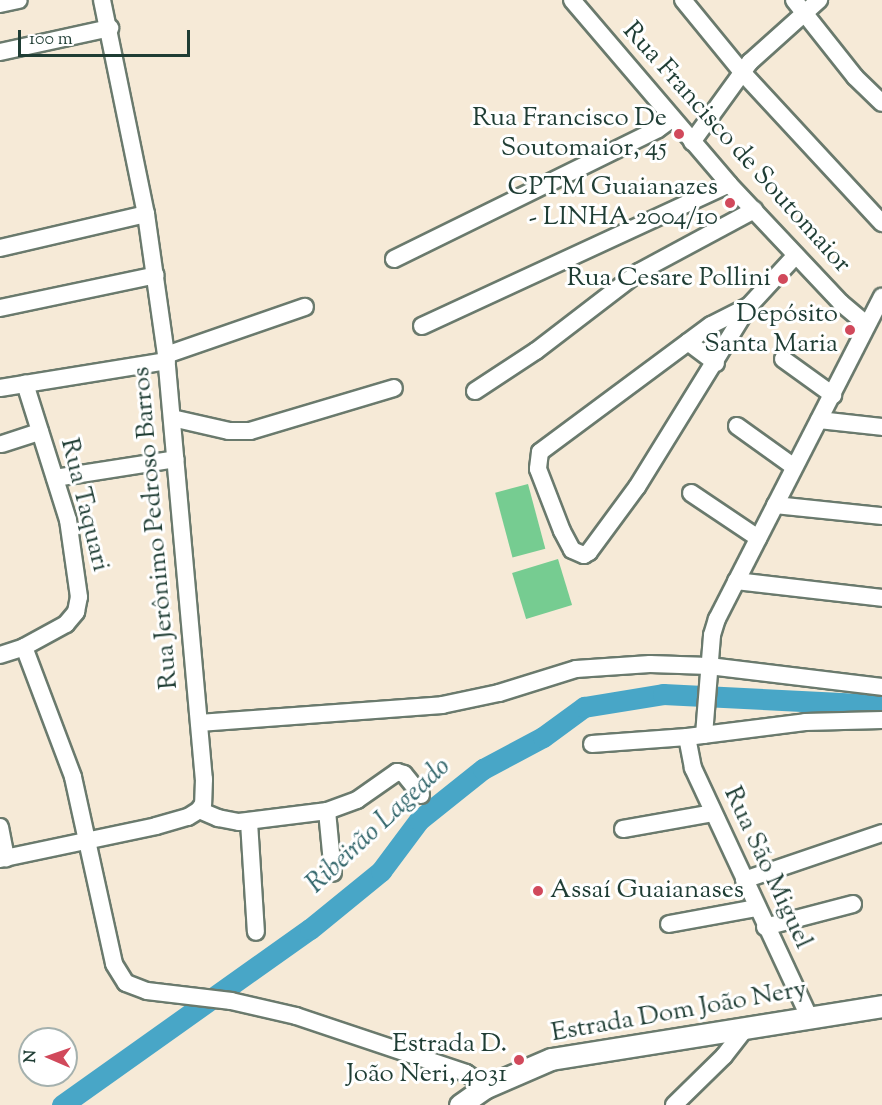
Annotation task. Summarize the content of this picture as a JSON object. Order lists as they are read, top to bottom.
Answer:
{
  "streets": {
    "main road": ["Estrada Dom João Nery"],
    "street": [
      "Rua Francisco de Soutomaior",
      "Rua Taquari",
      "Rua Jerônimo Pedroso Barros",
      "Rua São Miguel"
    ]
  },
  "crossings": [
    ["Rua Francisco de Soutomaior", "Rua São Miguel"],
    ["Rua São Miguel", "Estrada Dom João Nery"]
  ],
  "water": ["Ribeirão Lageado"],
  "places": [
    "Rua Francisco De Soutomaior, 45",
    "CPTM Guaianazes - LINHA 2004/10",
    "Rua Cesare Pollini",
    "Depósito Santa Maria",
    "Assaí Guaianases",
    "Estrada D. João Neri, 4031"
  ],
  "scale_bar": "100 m",
  "north": "left"
}
